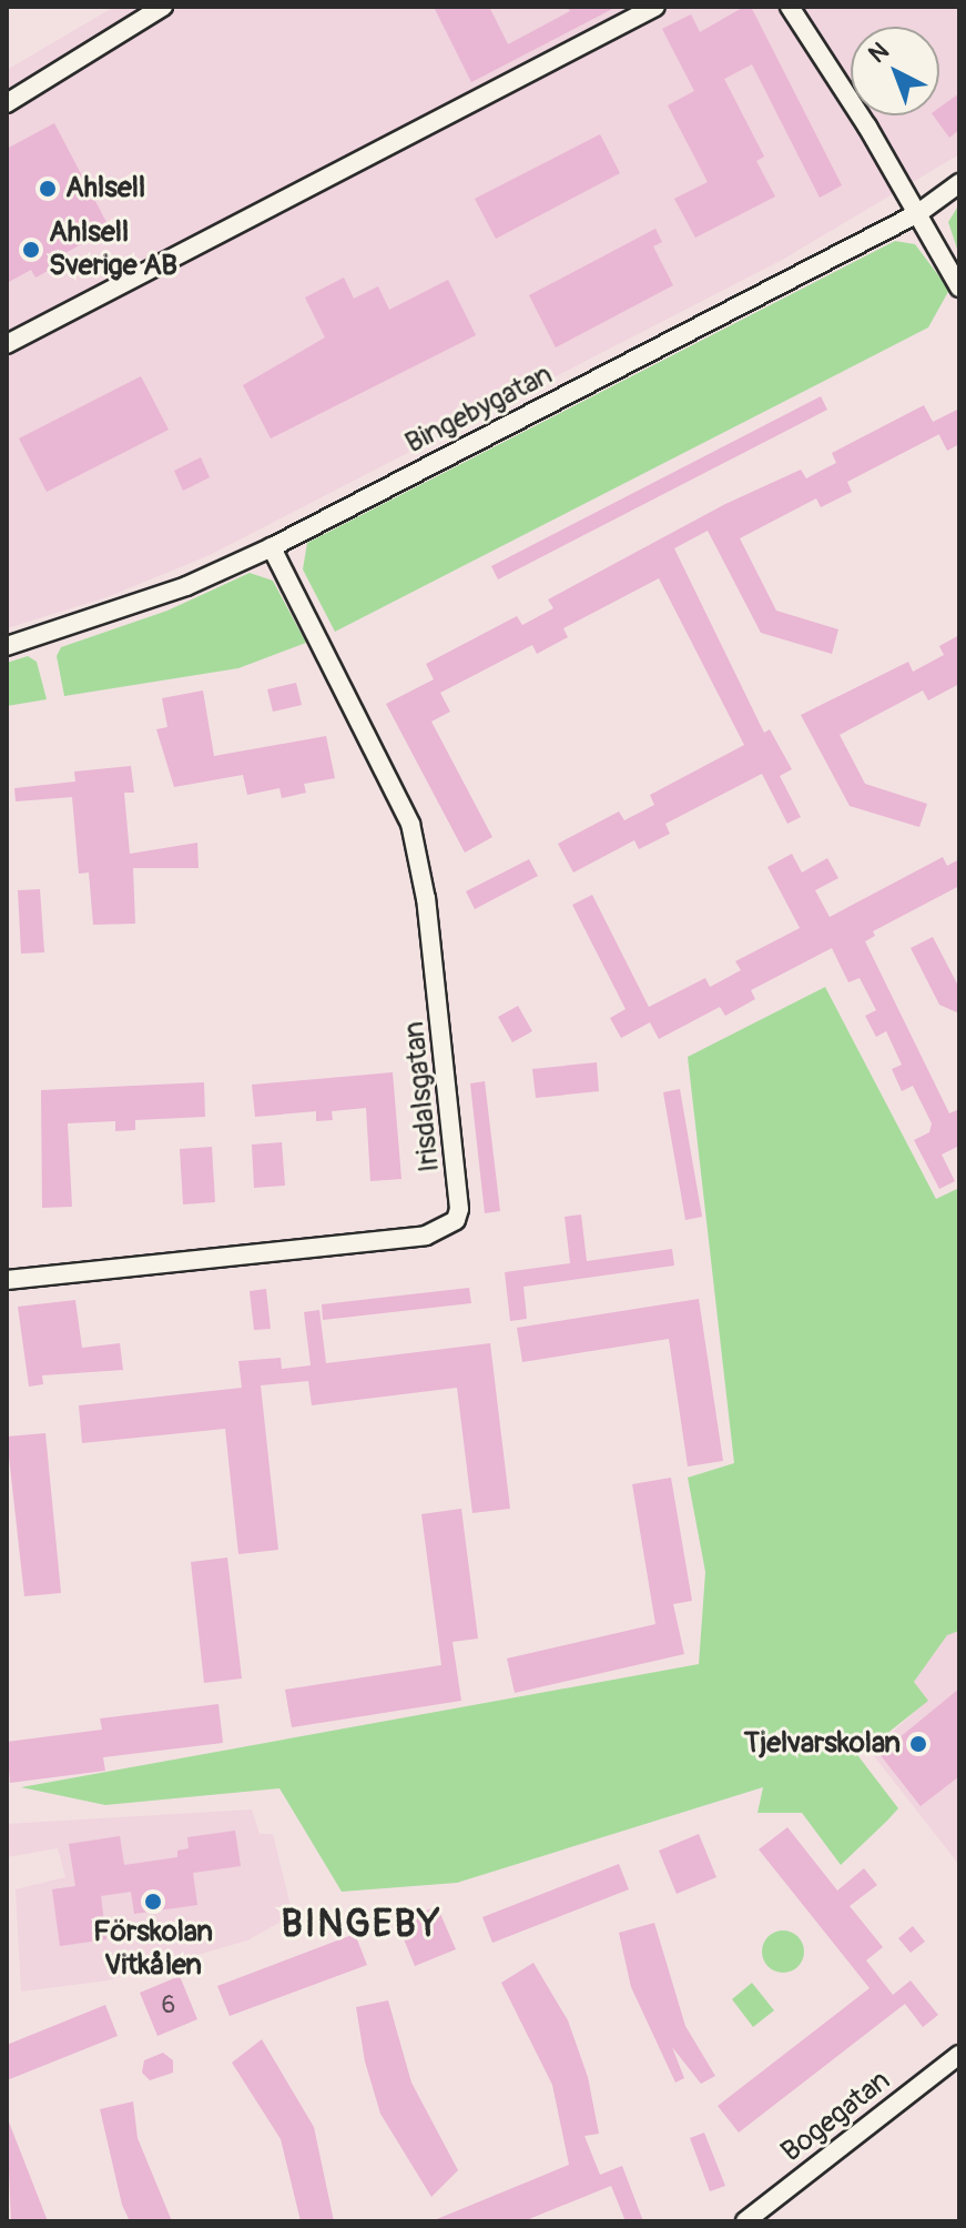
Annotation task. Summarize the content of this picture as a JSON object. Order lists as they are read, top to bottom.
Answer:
{
  "streets": {
    "street": ["Bingebygatan", "Irisdalsgatan", "Bogegatan"]
  },
  "crossings": [
    ["Bingebygatan", "Irisdalsgatan"]
  ],
  "districts": ["BINGEBY"],
  "places": [
    "Ahlsell",
    "Ahlsell Sverige AB",
    "Tjelvarskolan",
    "Förskolan Vitkålen"
  ],
  "house_numbers": ["6"],
  "north": "top left"
}
